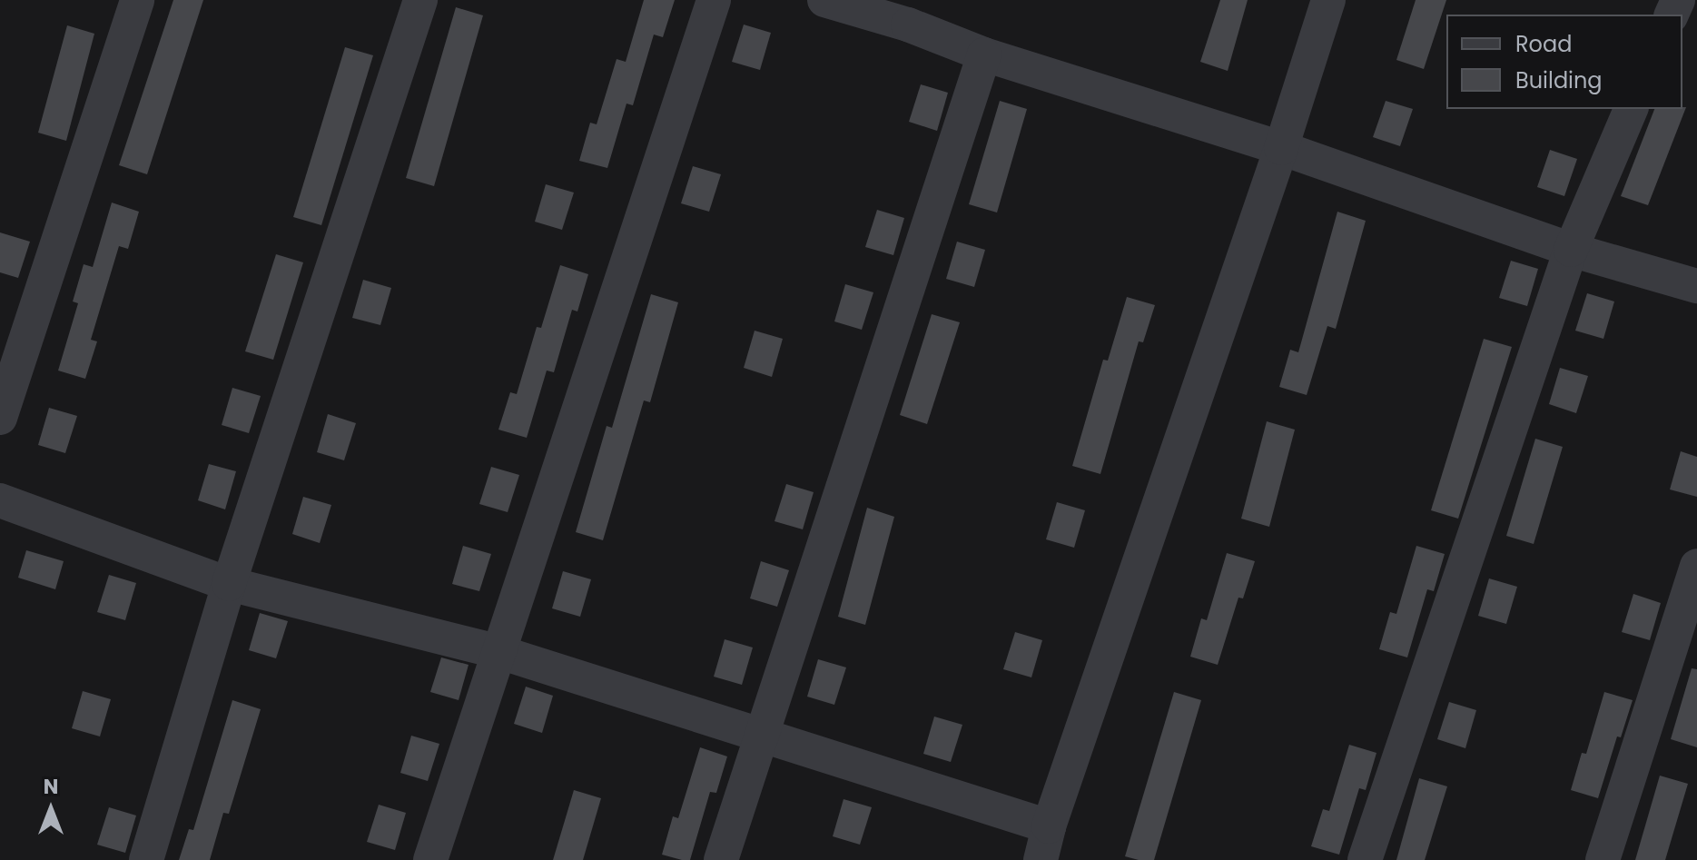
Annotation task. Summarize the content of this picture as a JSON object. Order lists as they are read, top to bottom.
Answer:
{
  "legend": ["Road", "Building"],
  "north": "top"
}
